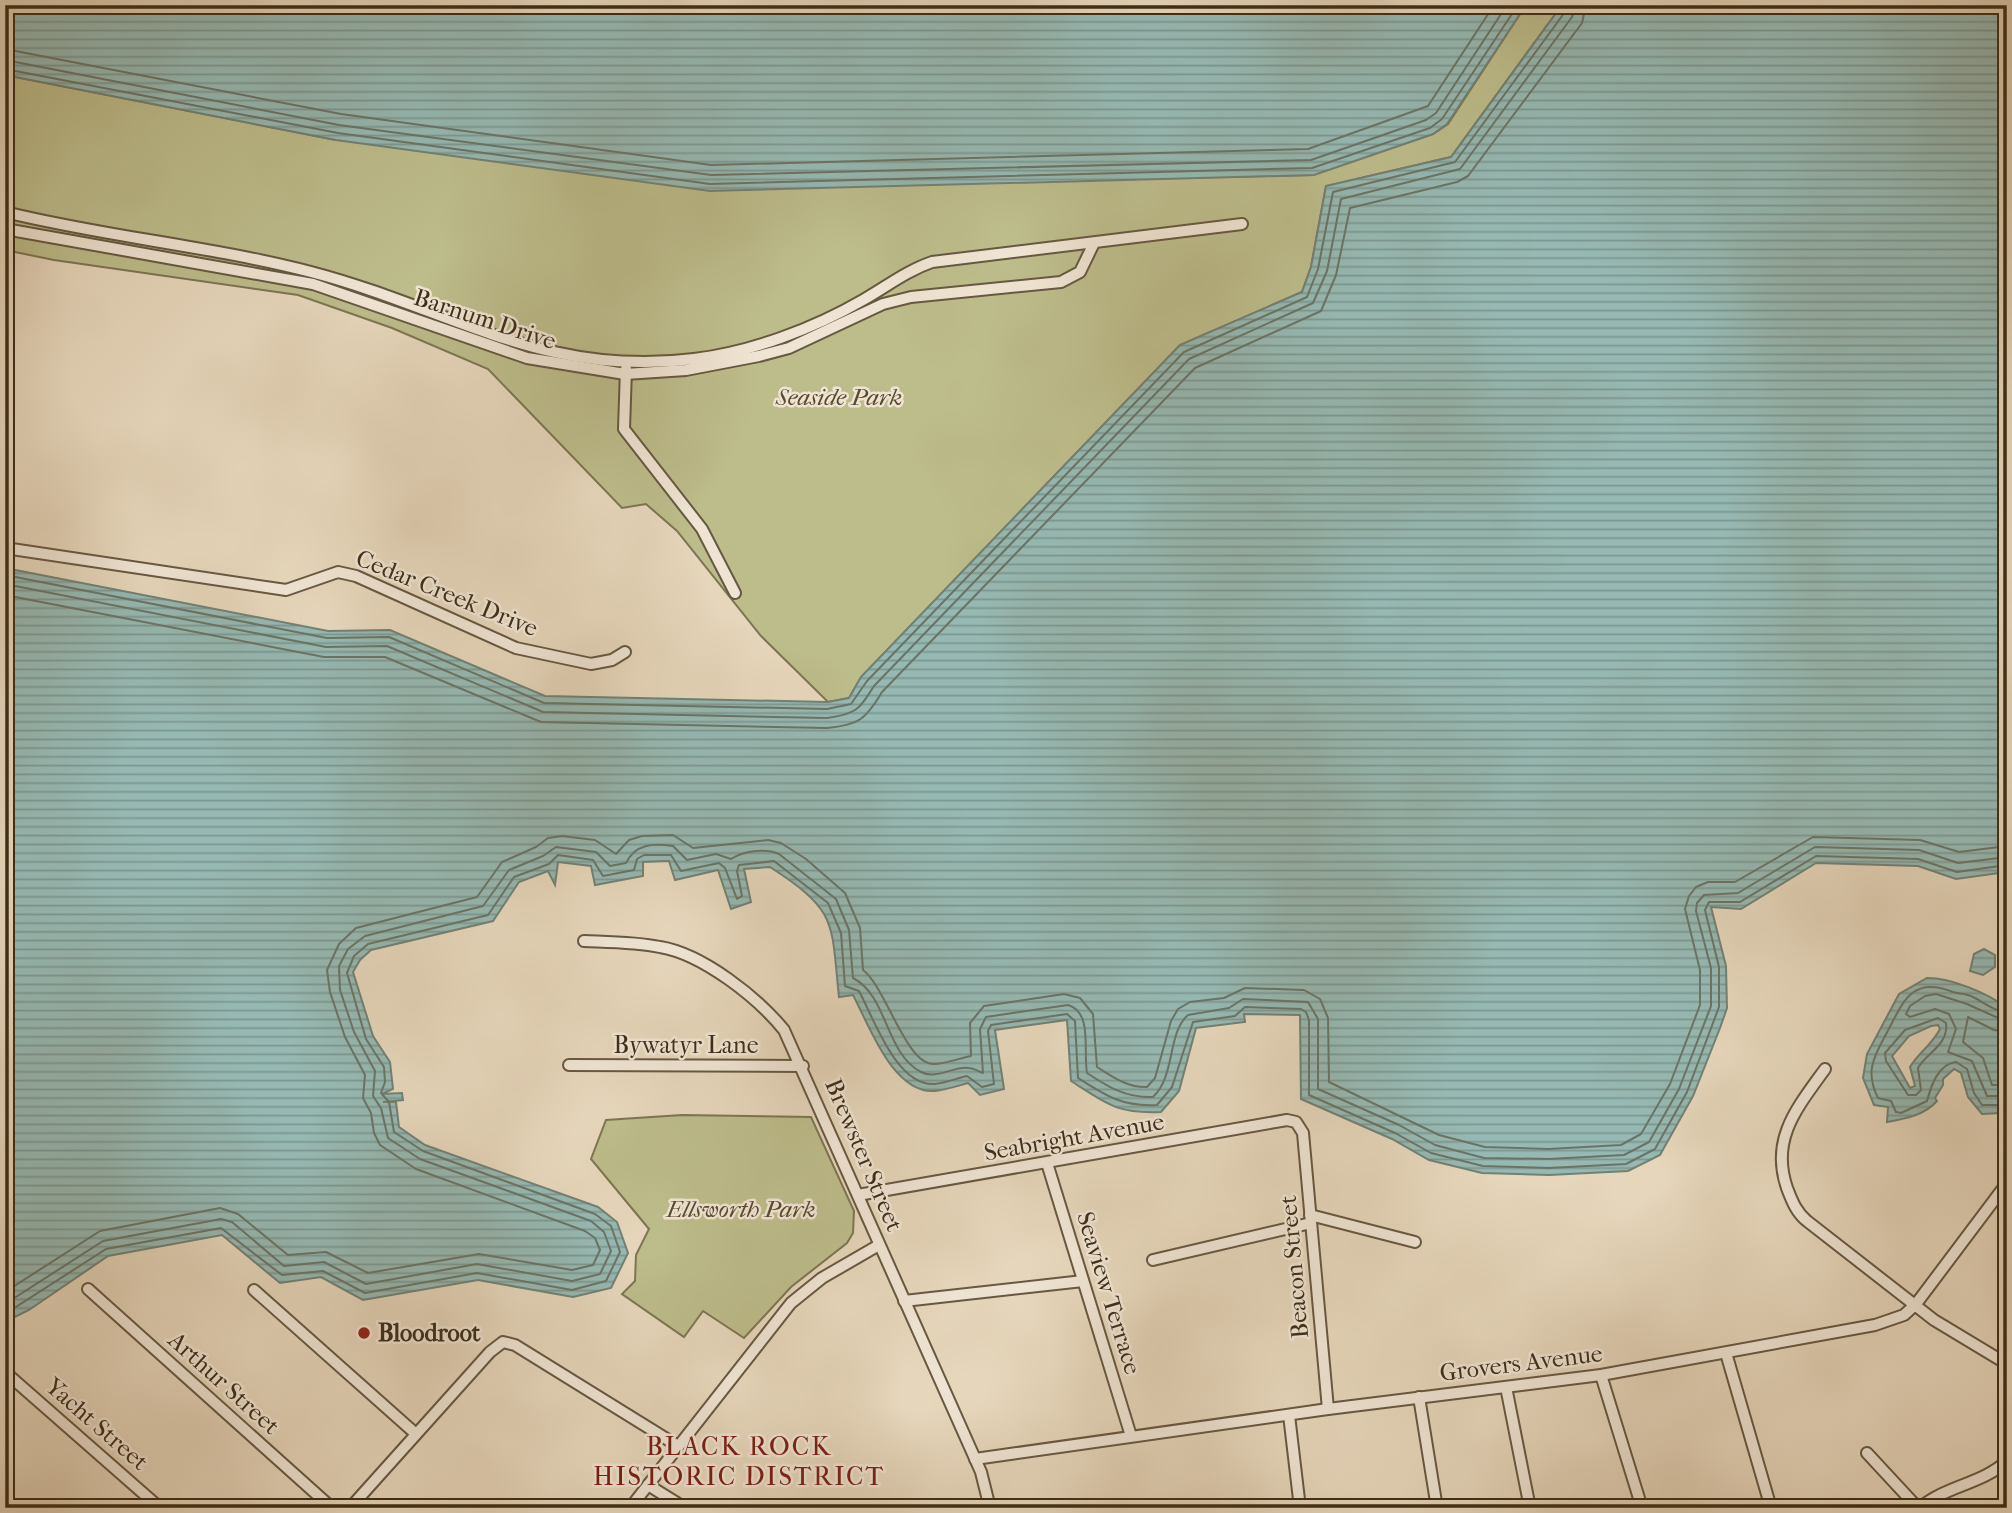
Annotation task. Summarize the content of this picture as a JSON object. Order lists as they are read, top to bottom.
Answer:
{
  "streets": {
    "street": [
      "Barnum Drive",
      "Cedar Creek Drive",
      "Bywatyr Lane",
      "Seabright Avenue",
      "Brewster Street",
      "Beacon Street",
      "Seaview Terrace",
      "Grovers Avenue",
      "Arthur Street",
      "Yacht Street"
    ]
  },
  "crossings": [
    ["Bywatyr Lane", "Brewster Street"],
    ["Seabright Avenue", "Brewster Street"],
    ["Seabright Avenue", "Beacon Street"],
    ["Seabright Avenue", "Seaview Terrace"],
    ["Brewster Street", "Grovers Avenue"],
    ["Beacon Street", "Grovers Avenue"],
    ["Seaview Terrace", "Grovers Avenue"]
  ],
  "districts": ["BLACK ROCK HISTORIC DISTRICT"],
  "parks": ["Seaside Park", "Ellsworth Park"],
  "places": ["Bloodroot"]
}
